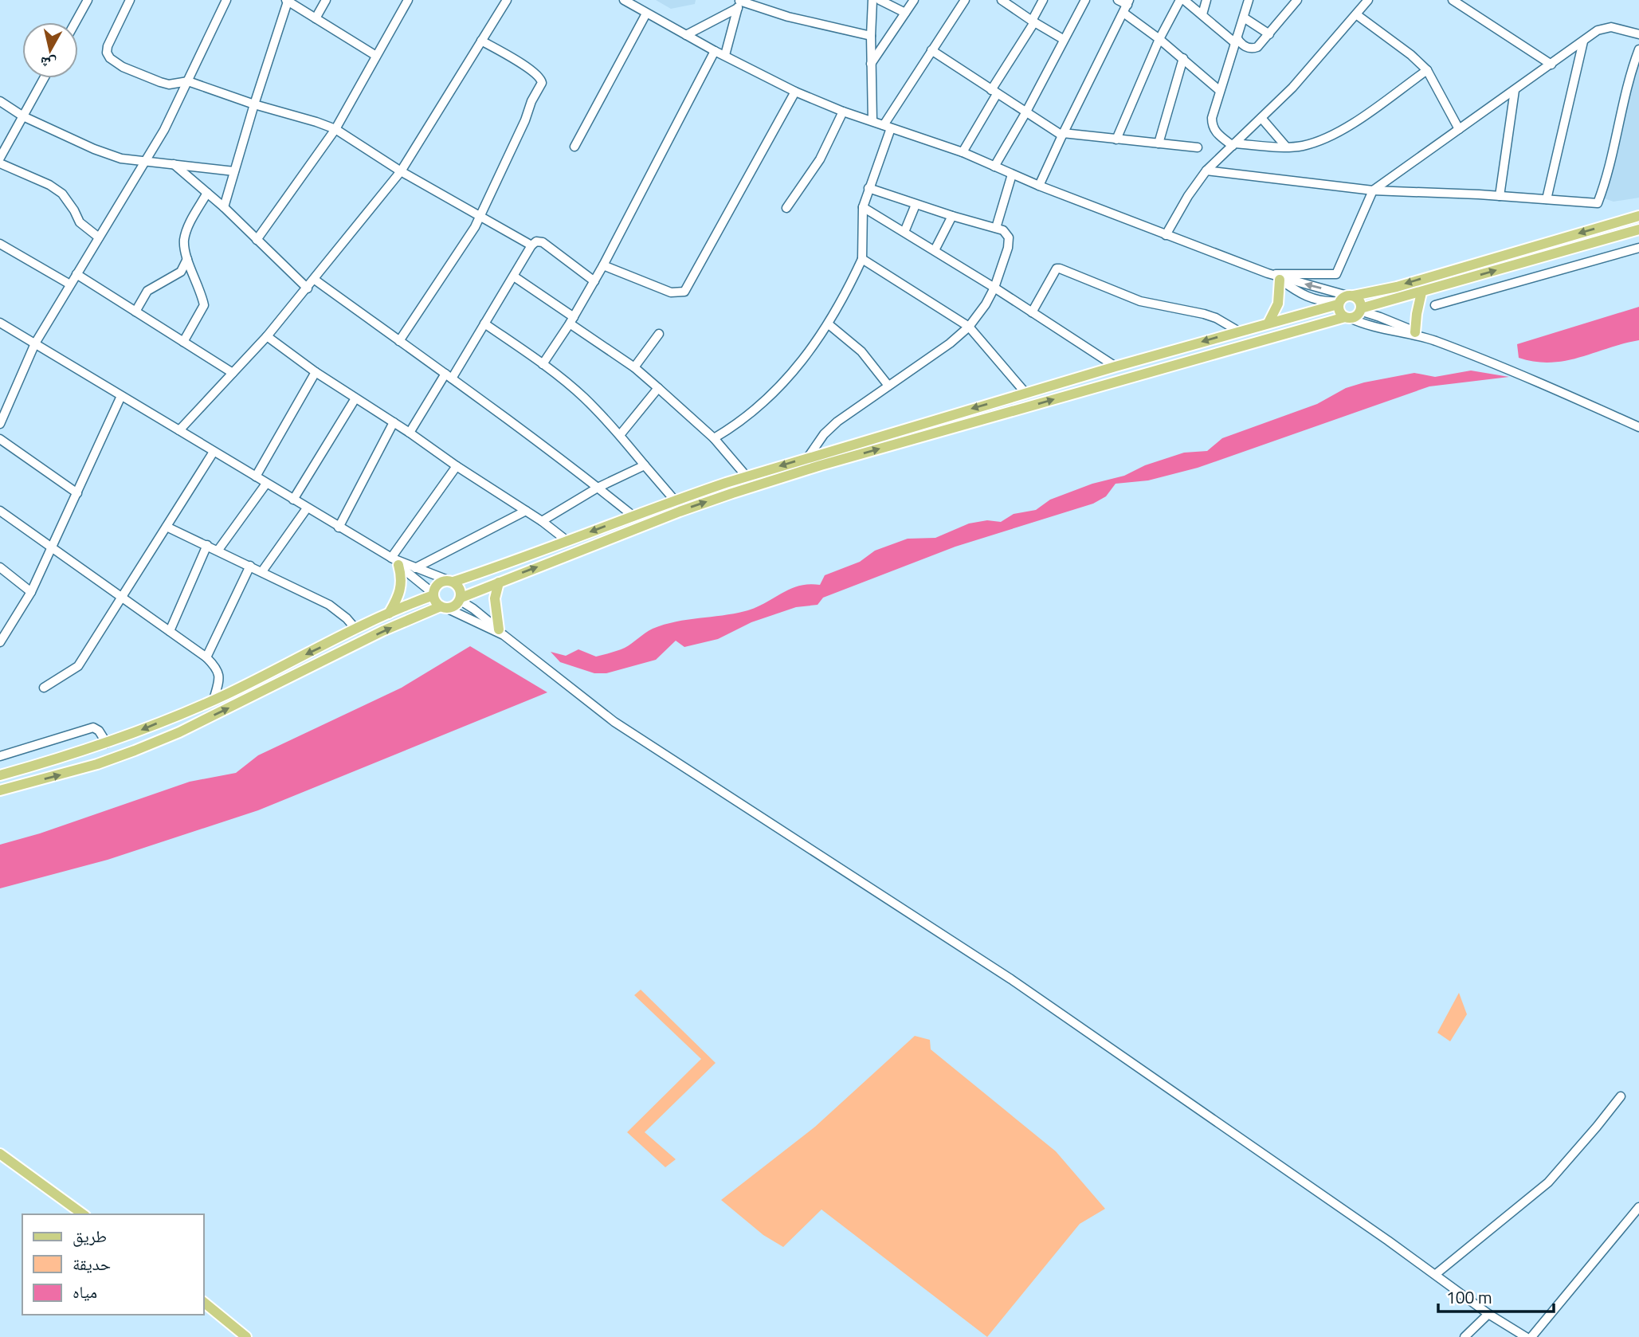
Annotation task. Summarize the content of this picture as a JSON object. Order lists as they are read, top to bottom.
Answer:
{
  "legend": ["طريق", "حديقة", "مياه"],
  "scale_bar": "100 m",
  "north": "bottom"
}
